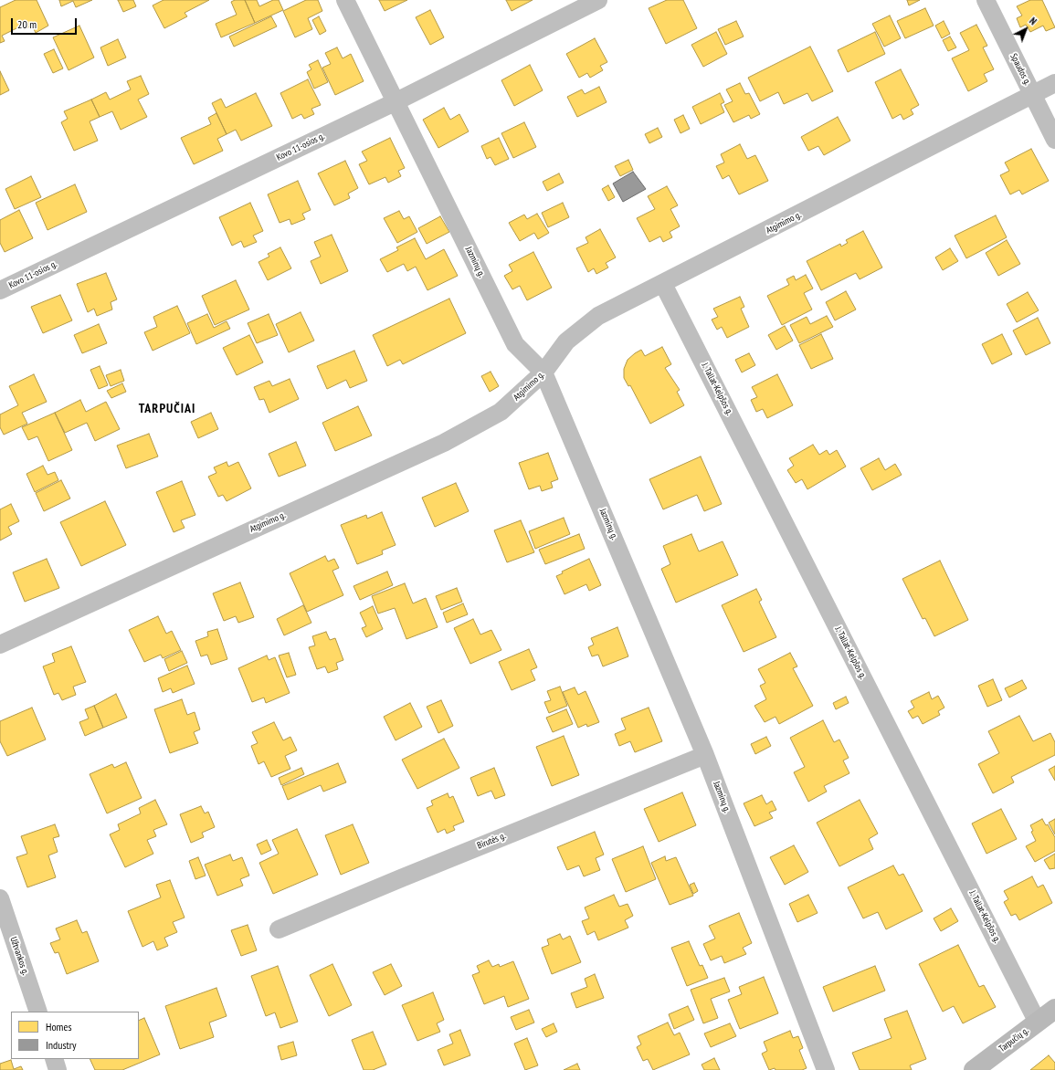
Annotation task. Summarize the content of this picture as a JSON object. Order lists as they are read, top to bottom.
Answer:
{
  "streets": {
    "main road": ["Tarpučių g."],
    "street": [
      "Spaudos g.",
      "Kovo 11-osios g.",
      "Atgimimo g.",
      "Jazminų g.",
      "J. Tallat-Kelpšos g.",
      "Birutės g.",
      "Užtvankos g."
    ]
  },
  "crossings": [
    ["Spaudos g.", "Atgimimo g."],
    ["Kovo 11-osios g.", "Jazminų g."],
    ["Atgimimo g.", "Jazminų g."],
    ["Atgimimo g.", "J. Tallat-Kelpšos g."],
    ["Jazminų g.", "Birutės g."],
    ["J. Tallat-Kelpšos g.", "Tarpučių g."]
  ],
  "districts": ["TARPUČIAI"],
  "legend": ["Homes", "Industry"],
  "scale_bar": "20 m",
  "north": "top right"
}
